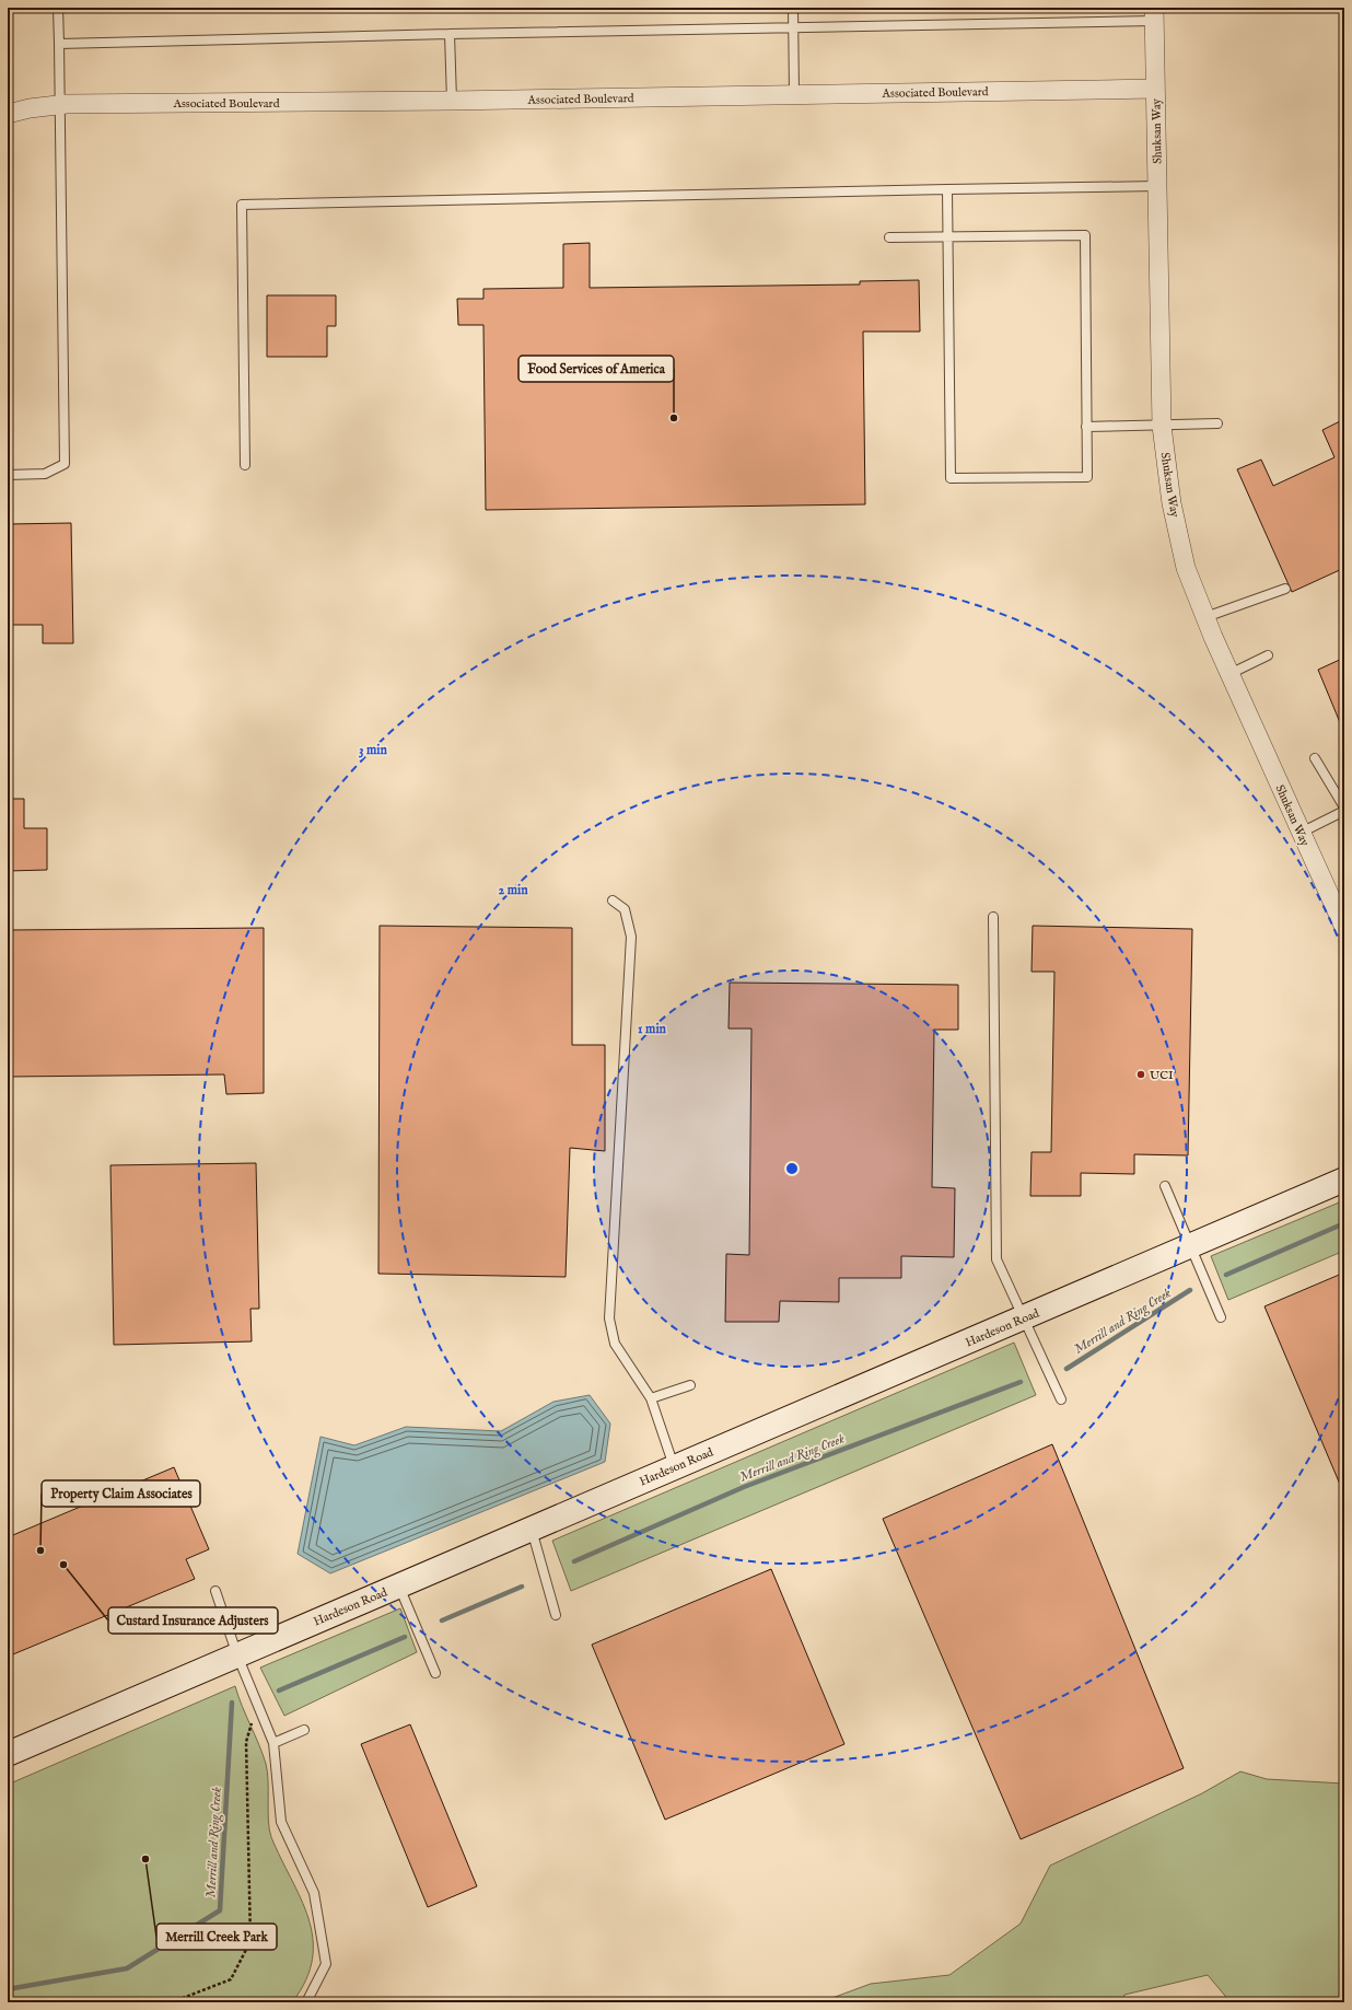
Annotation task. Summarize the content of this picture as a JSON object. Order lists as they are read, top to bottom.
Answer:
{
  "streets": {
    "street": ["Associated Boulevard", "Shuksan Way", "Hardeson Road"]
  },
  "crossings": [
    ["Associated Boulevard", "Shuksan Way"]
  ],
  "water": ["Merrill and Ring Creek"],
  "places": [
    "Food Services of America",
    "UCI",
    "Property Claim Associates",
    "Custard Insurance Adjusters",
    "Merrill Creek Park"
  ],
  "rings": ["3 min", "2 min", "1 min"]
}
